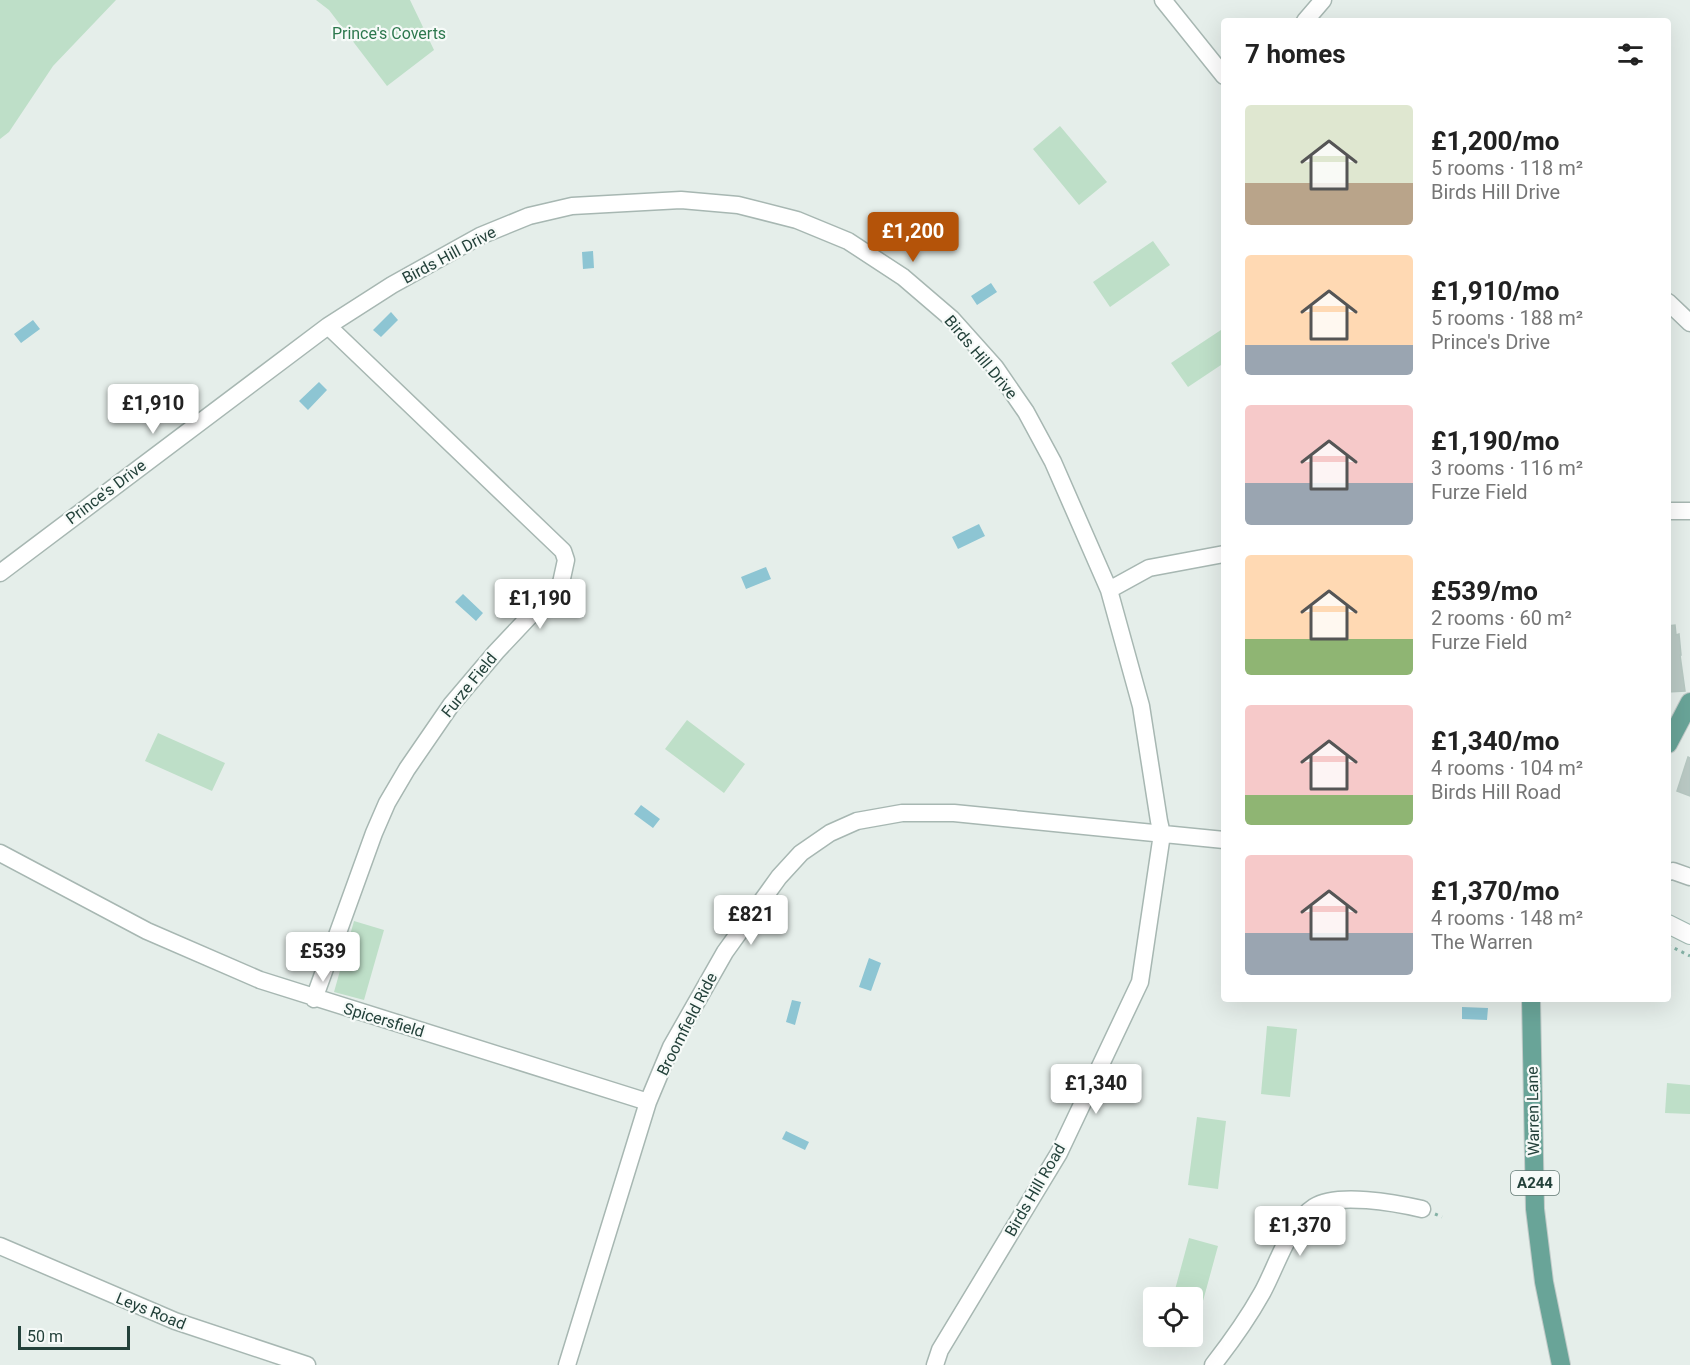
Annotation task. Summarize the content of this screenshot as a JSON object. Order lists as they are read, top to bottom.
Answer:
{
  "streets": {
    "main road": ["Warren Lane", "A244"],
    "street": [
      "Birds Hill Drive",
      "Prince's Drive",
      "Furze Field",
      "Spicersfield",
      "Broomfield Ride",
      "Birds Hill Road",
      "Leys Road"
    ]
  },
  "crossings": [
    ["Birds Hill Drive", "Prince's Drive"],
    ["Birds Hill Drive", "Furze Field"],
    ["Birds Hill Drive", "Broomfield Ride"],
    ["Birds Hill Drive", "Birds Hill Road"],
    ["Prince's Drive", "Furze Field"],
    ["Furze Field", "Spicersfield"],
    ["Spicersfield", "Broomfield Ride"],
    ["Broomfield Ride", "Birds Hill Road"]
  ],
  "parks": ["Prince's Coverts"],
  "scale_bar": "50 m",
  "page": {
    "heading": "7 homes",
    "list": [
      {
        "name": "£1,200/mo",
        "note": "5 rooms · 118 m² · Birds Hill Drive"
      },
      {
        "name": "£1,910/mo",
        "note": "5 rooms · 188 m² · Prince's Drive"
      },
      {
        "name": "£1,190/mo",
        "note": "3 rooms · 116 m² · Furze Field"
      },
      {
        "name": "£539/mo",
        "note": "2 rooms · 60 m² · Furze Field"
      },
      {
        "name": "£1,340/mo",
        "note": "4 rooms · 104 m² · Birds Hill Road"
      },
      {
        "name": "£1,370/mo",
        "note": "4 rooms · 148 m² · The Warren"
      }
    ],
    "price": [
      "£1,200",
      "£1,910",
      "£1,190",
      "£821",
      "£539",
      "£1,340",
      "£1,370"
    ],
    "scale": "50 m"
  }
}
